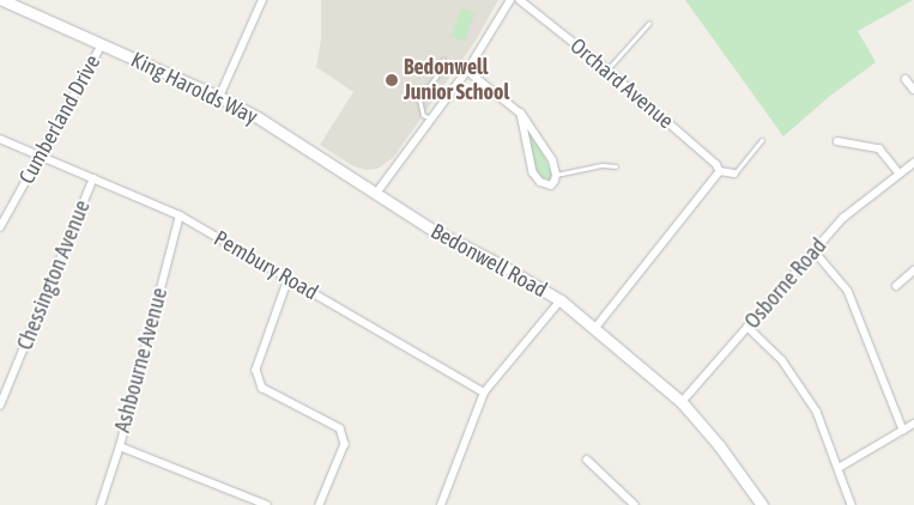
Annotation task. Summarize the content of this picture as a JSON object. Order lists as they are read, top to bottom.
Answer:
{
  "streets": {
    "street": [
      "Orchard Avenue",
      "King Harolds Way",
      "Cumberland Drive",
      "Bedonwell Road",
      "Pembury Road",
      "Chessington Avenue",
      "Osborne Road",
      "Ashbourne Avenue"
    ]
  },
  "crossings": [
    ["King Harolds Way", "Cumberland Drive"],
    ["King Harolds Way", "Bedonwell Road"],
    ["Cumberland Drive", "Pembury Road"],
    ["Bedonwell Road", "Osborne Road"],
    ["Pembury Road", "Chessington Avenue"],
    ["Pembury Road", "Ashbourne Avenue"]
  ],
  "places": ["Bedonwell Junior School"]
}
